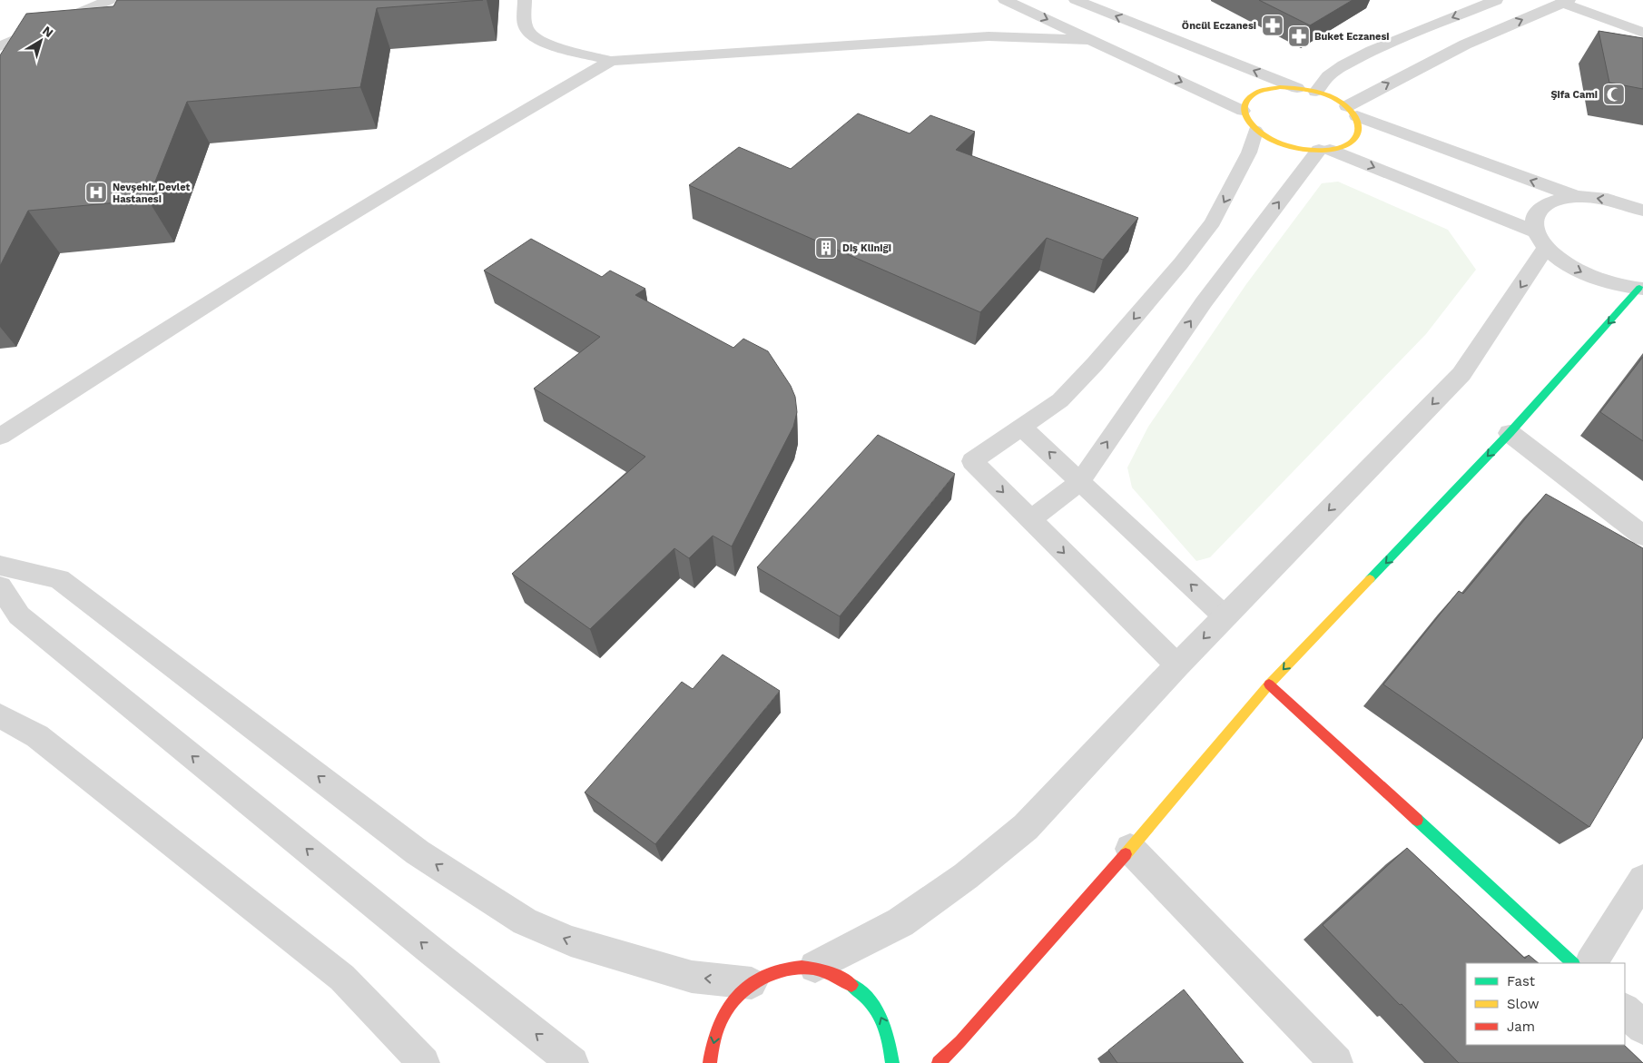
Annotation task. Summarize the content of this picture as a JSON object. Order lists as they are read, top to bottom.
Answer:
{
  "places": {
    "pharmacy": ["Öncül Eczanesi", "Buket Eczanesi"],
    "mosque": ["Şifa Cami"],
    "hospital": ["Nevşehir Devlet Hastanesi"],
    "building": ["Diş Kliniği"]
  },
  "legend": ["Fast", "Slow", "Jam"],
  "north": "top right"
}
